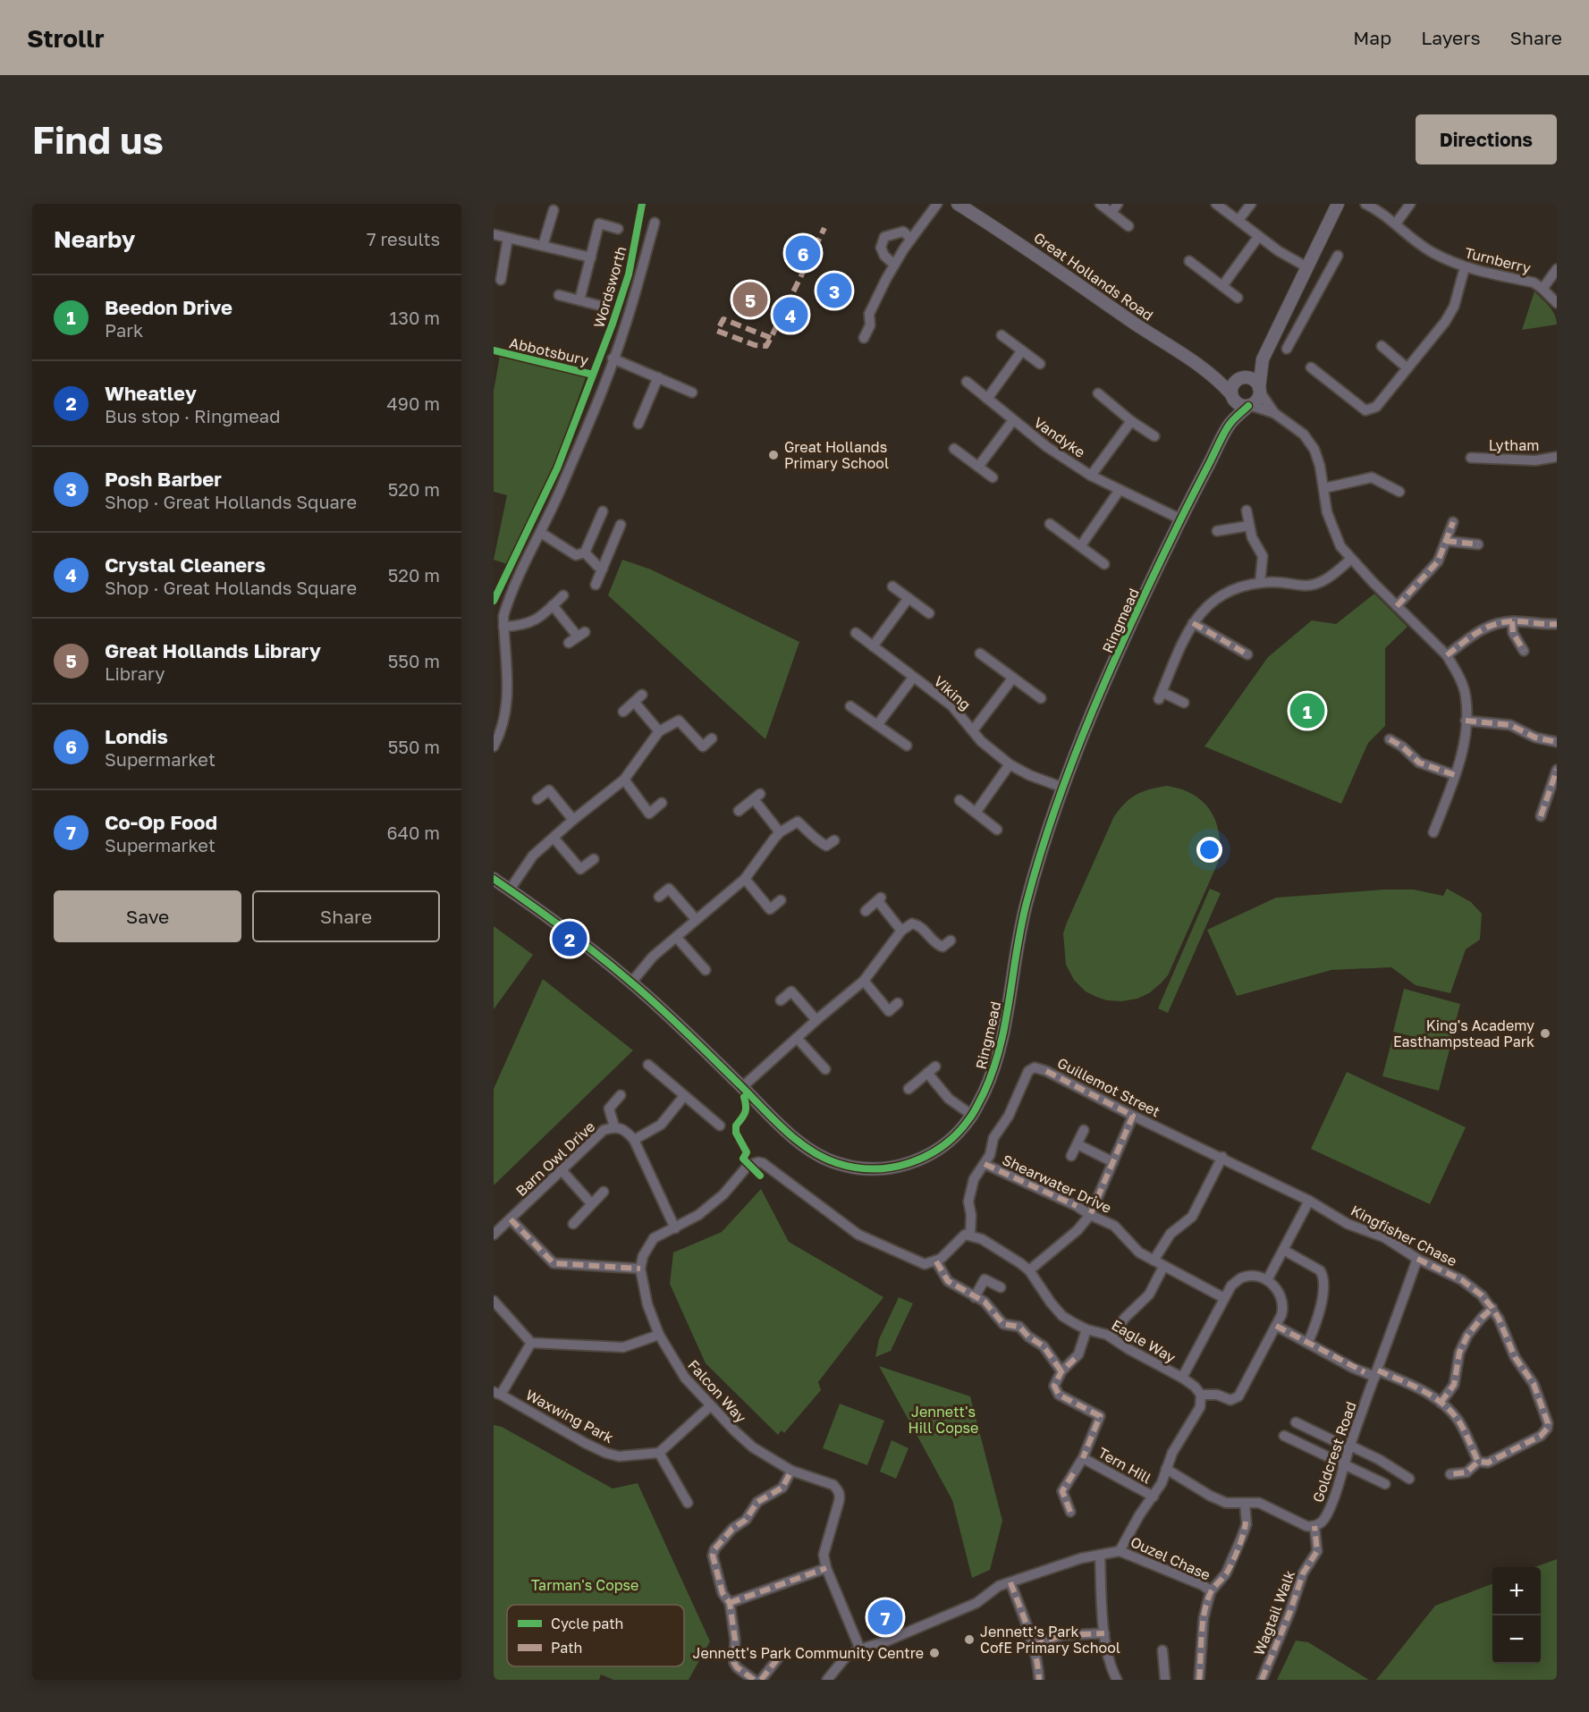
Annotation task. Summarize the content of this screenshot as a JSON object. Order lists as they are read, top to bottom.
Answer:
{
  "streets": {
    "street": [
      "Turnberry",
      "Great Hollands Road",
      "Wordsworth",
      "Vandyke",
      "Lytham",
      "Ringmead",
      "Viking",
      "Guillemot Street",
      "Barn Owl Drive",
      "Shearwater Drive",
      "Kingfisher Chase",
      "Eagle Way",
      "Falcon Way",
      "Waxwing Park",
      "Goldcrest Road",
      "Tern Hill",
      "Ouzel Chase",
      "Wagtail Walk"
    ],
    "cycle path": ["Abbotsbury"]
  },
  "crossings": [
    ["Great Hollands Road", "Ringmead"],
    ["Vandyke", "Ringmead"],
    ["Ringmead", "Viking"],
    ["Guillemot Street", "Shearwater Drive"],
    ["Guillemot Street", "Kingfisher Chase"],
    ["Guillemot Street", "Eagle Way"],
    ["Kingfisher Chase", "Goldcrest Road"],
    ["Goldcrest Road", "Wagtail Walk"]
  ],
  "parks": ["Jennett's Hill Copse", "Tarman's Copse"],
  "places": [
    "Great Hollands Primary School",
    "King's Academy Easthampstead Park",
    "Jennett's Park CofE Primary School",
    "Jennett's Park Community Centre"
  ],
  "legend": ["Cycle path", "Path"],
  "page": {
    "header": "Strollr",
    "nav": ["Map", "Layers", "Share"],
    "buttons": [
      "Directions",
      ["Save", "Share"]
    ],
    "title": "Find us",
    "heading": ["Nearby", "7 results"],
    "pins": [
      "6",
      "3",
      "5",
      "4",
      "1",
      "2",
      "7"
    ],
    "list": [
      {
        "mark": "1",
        "name": "Beedon Drive",
        "note": "Park",
        "value": "130 m"
      },
      {
        "mark": "2",
        "name": "Wheatley",
        "note": "Bus stop · Ringmead",
        "value": "490 m"
      },
      {
        "mark": "3",
        "name": "Posh Barber",
        "note": "Shop · Great Hollands Square",
        "value": "520 m"
      },
      {
        "mark": "4",
        "name": "Crystal Cleaners",
        "note": "Shop · Great Hollands Square",
        "value": "520 m"
      },
      {
        "mark": "5",
        "name": "Great Hollands Library",
        "note": "Library",
        "value": "550 m"
      },
      {
        "mark": "6",
        "name": "Londis",
        "note": "Supermarket",
        "value": "550 m"
      },
      {
        "mark": "7",
        "name": "Co-Op Food",
        "note": "Supermarket",
        "value": "640 m"
      }
    ],
    "map_buttons": ["+", "−"]
  }
}
